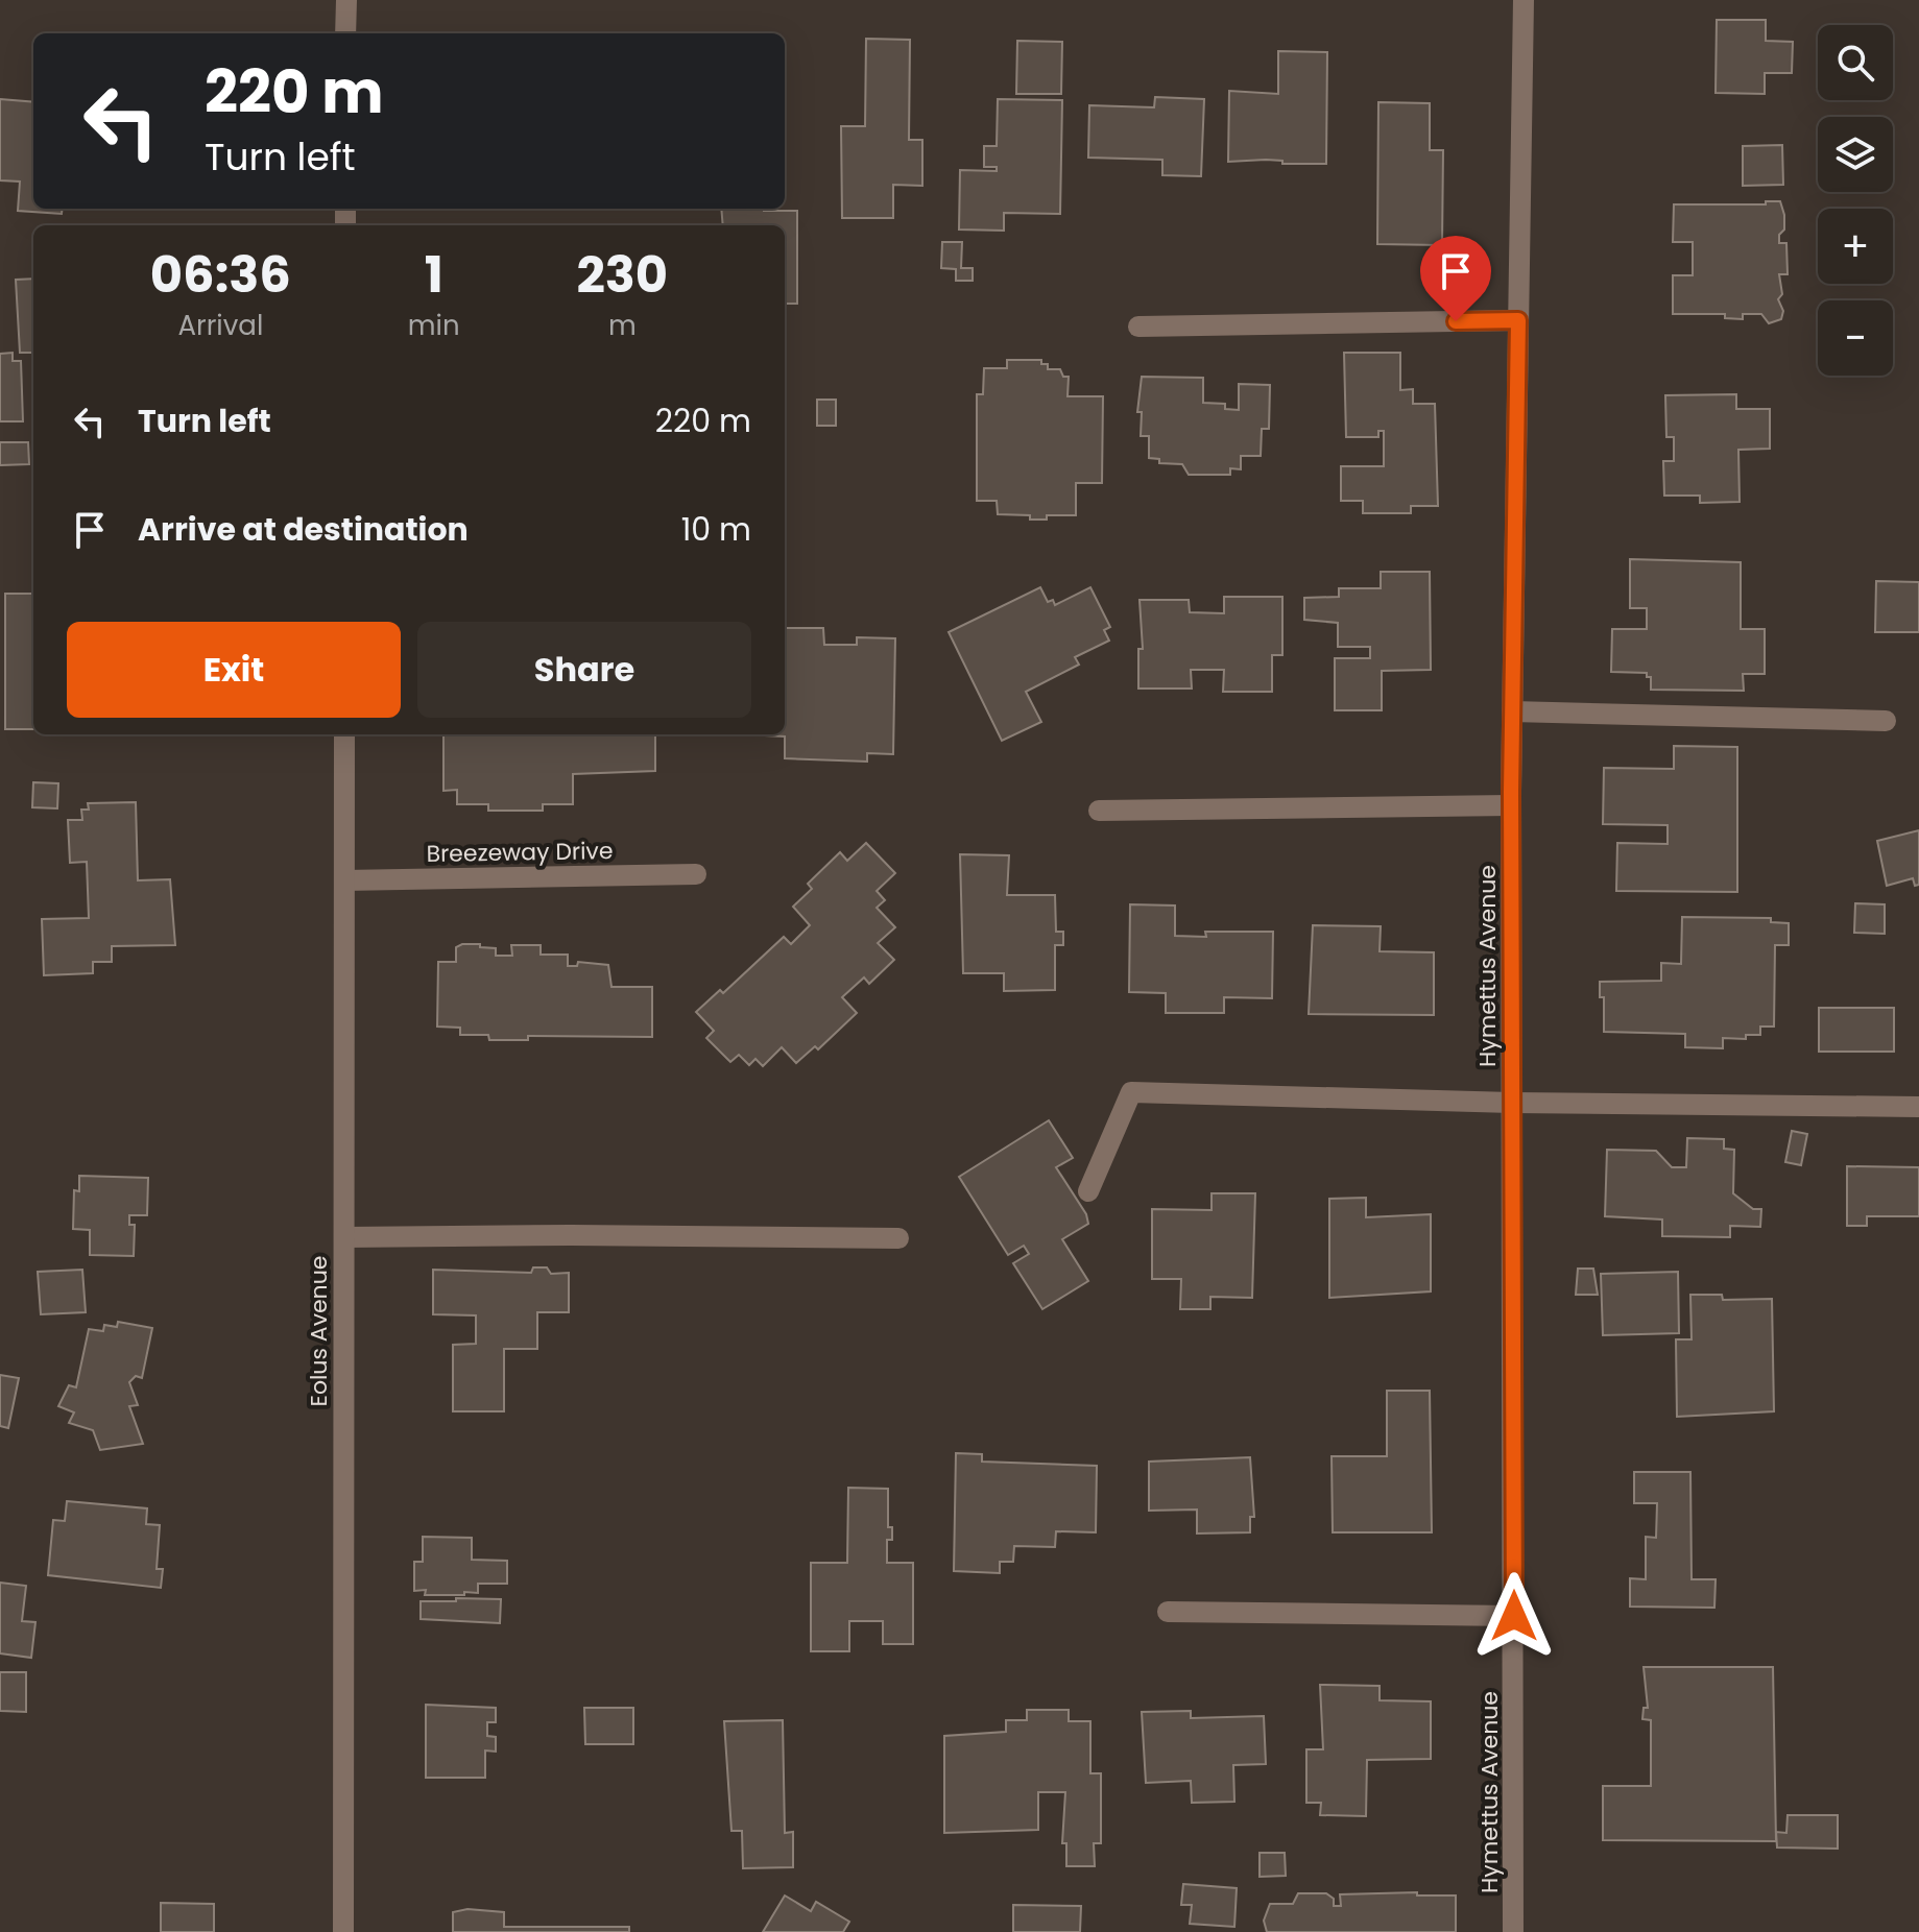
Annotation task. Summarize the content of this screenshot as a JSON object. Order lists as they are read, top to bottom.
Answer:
{
  "streets": {
    "street": ["Breezeway Drive", "Hymettus Avenue", "Eolus Avenue"]
  },
  "crossings": [
    ["Breezeway Drive", "Eolus Avenue"]
  ],
  "page": {
    "map_buttons": ["+", "−"],
    "turn": ["220 m", "Turn left"],
    "eta": [
      "06:36",
      "Arrival",
      "1",
      "min",
      "230",
      "m"
    ],
    "list": [
      {
        "name": "Turn left",
        "value": "220 m"
      },
      {
        "name": "Arrive at destination",
        "value": "10 m"
      }
    ],
    "buttons": ["Exit", "Share"]
  }
}
